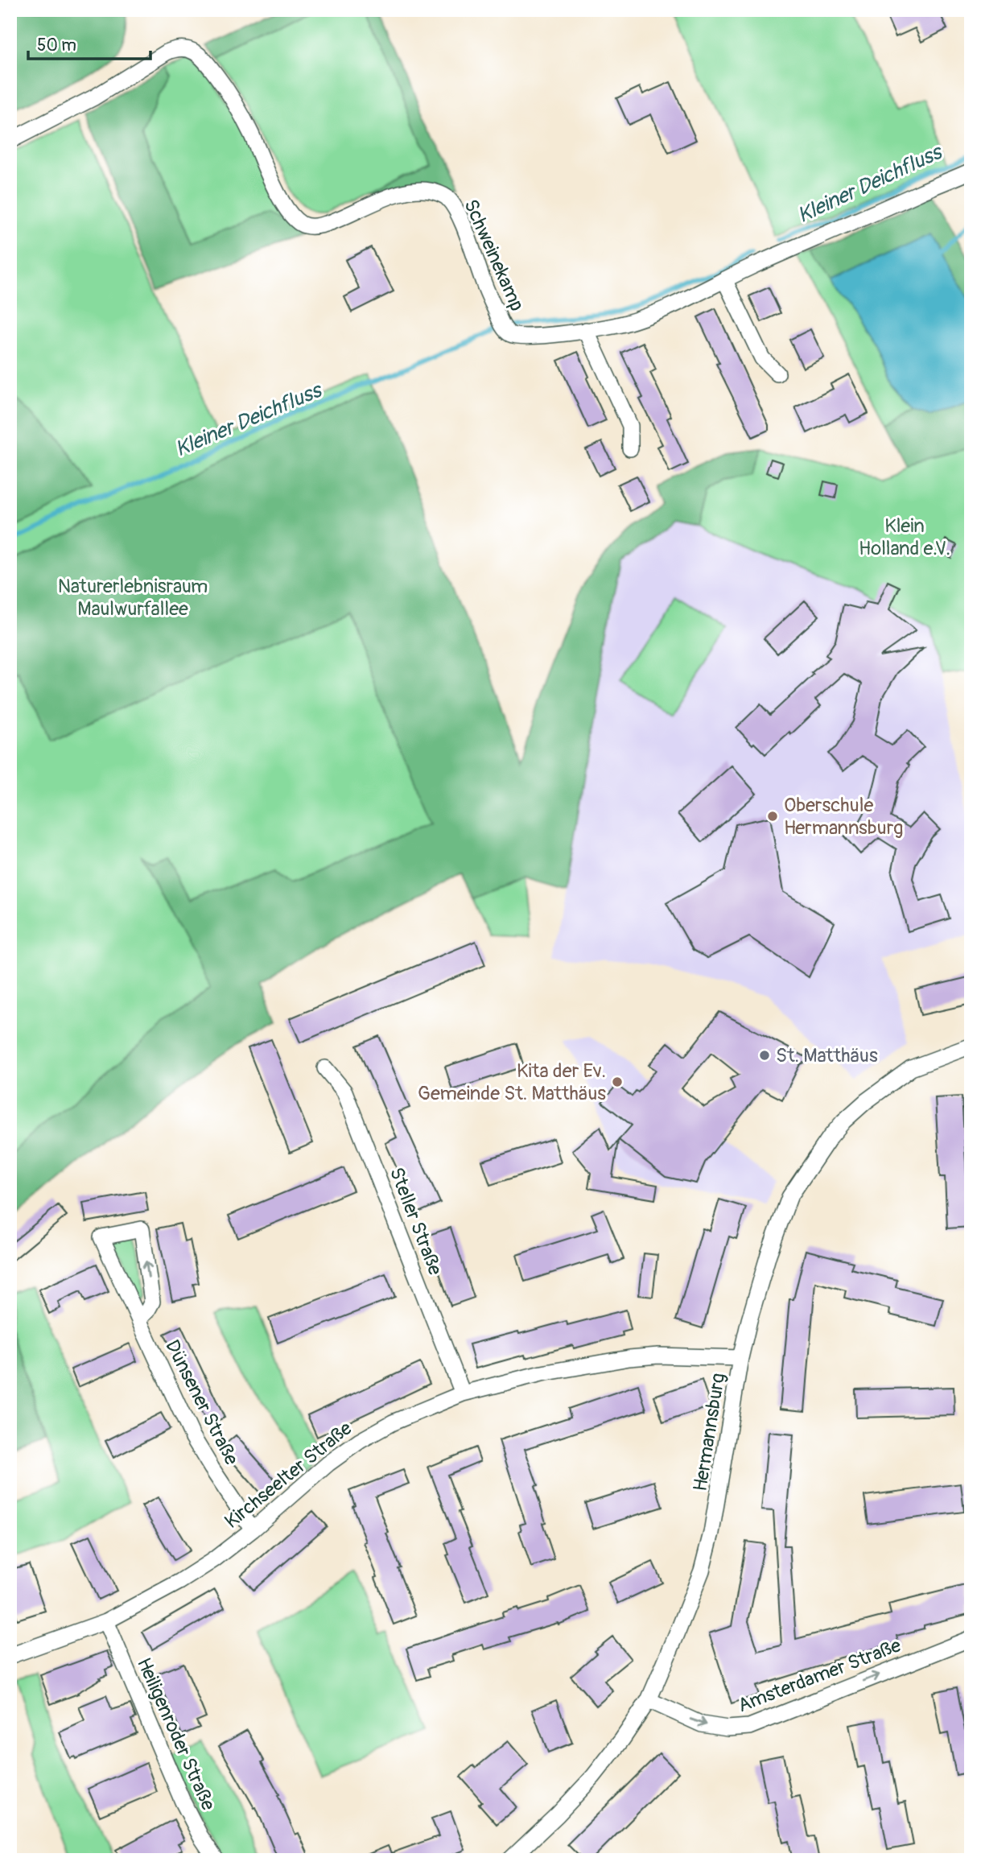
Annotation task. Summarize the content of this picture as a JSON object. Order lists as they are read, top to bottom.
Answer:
{
  "streets": {
    "street": [
      "Schweinekamp",
      "Steller Straße",
      "Dünsener Straße",
      "Hermannsburg",
      "Kirchseelter Straße",
      "Amsterdamer Straße",
      "Heiligenroder Straße"
    ]
  },
  "crossings": [
    ["Steller Straße", "Kirchseelter Straße"],
    ["Dünsener Straße", "Kirchseelter Straße"],
    ["Hermannsburg", "Kirchseelter Straße"],
    ["Hermannsburg", "Amsterdamer Straße"],
    ["Kirchseelter Straße", "Heiligenroder Straße"]
  ],
  "one_way": ["Amsterdamer Straße"],
  "water": ["Kleiner Deichfluss"],
  "parks": ["Klein Holland e.V.", "Naturerlebnisraum Maulwurfallee"],
  "places": ["Oberschule Hermannsburg", "St. Matthäus", "Kita der Ev. Gemeinde St. Matthäus"],
  "scale_bar": "50 m"
}
